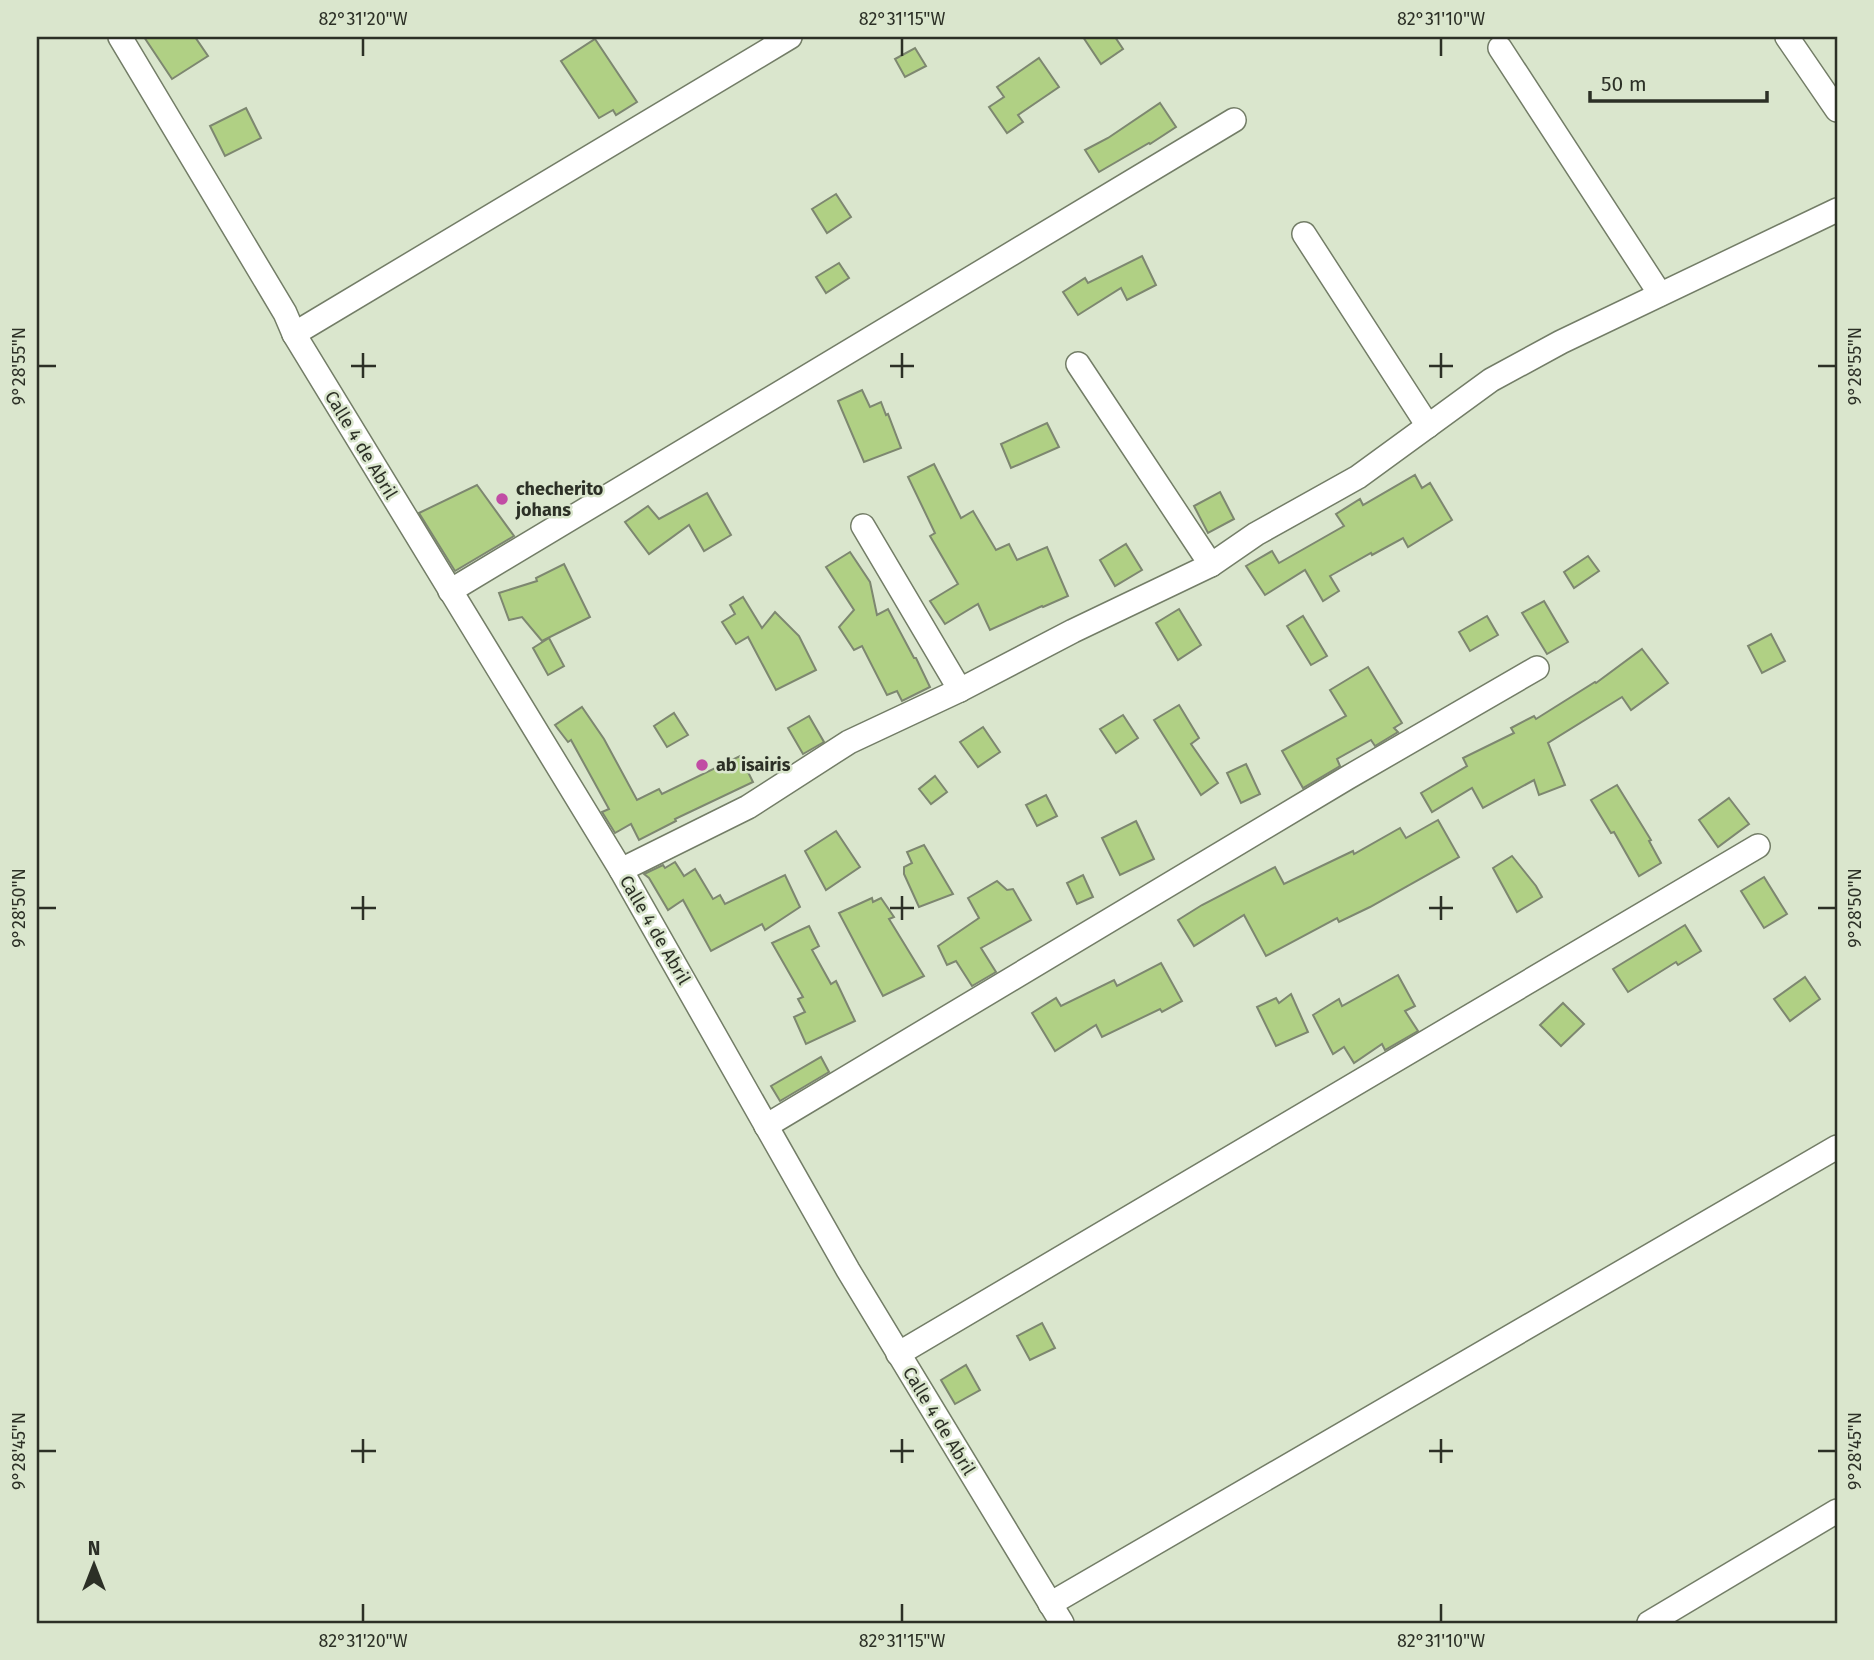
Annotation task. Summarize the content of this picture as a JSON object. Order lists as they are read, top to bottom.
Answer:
{
  "streets": {
    "street": ["Calle 4 de Abril"]
  },
  "places": ["checherito johans", "ab isairis"],
  "scale_bar": "50 m",
  "north": "top",
  "coordinates": [
    "82°31'20\"W",
    "82°31'15\"W",
    "82°31'10\"W",
    "9°28'55\"N",
    "9°28'50\"N",
    "9°28'45\"N"
  ]
}
